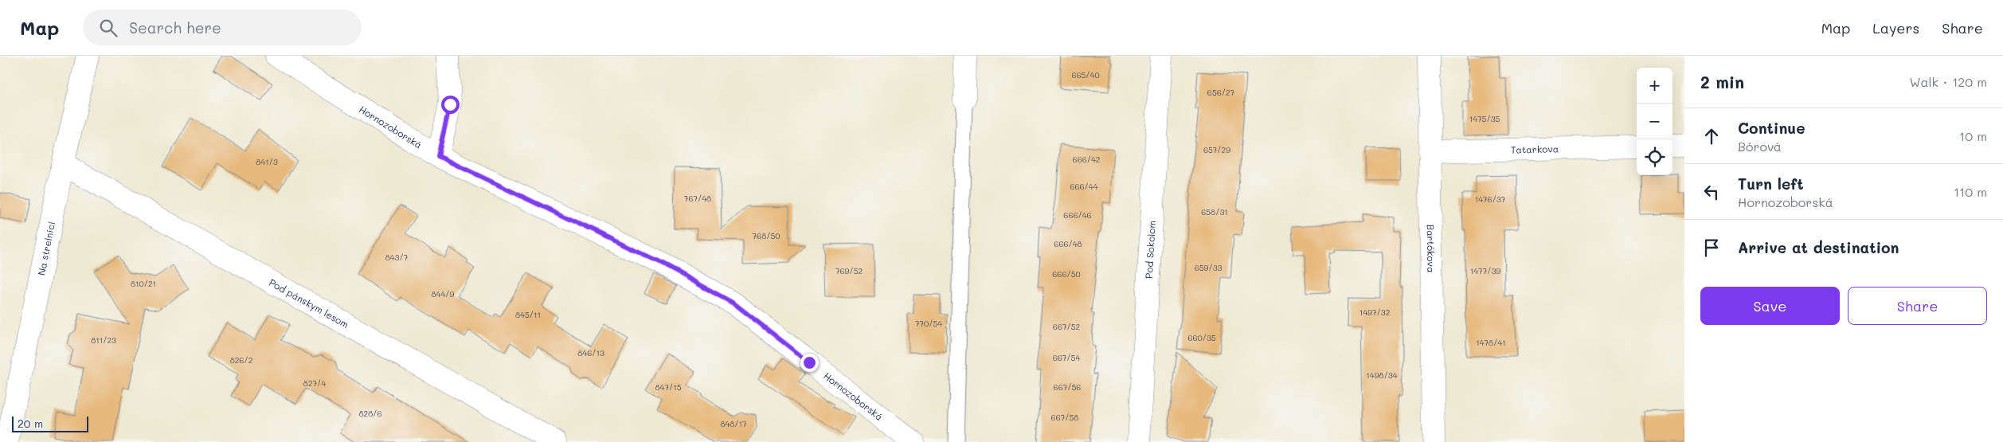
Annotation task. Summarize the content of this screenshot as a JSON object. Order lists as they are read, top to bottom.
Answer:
{
  "streets": {
    "street": [
      "Hornozoborská",
      "Tatarkova",
      "Na strelnici",
      "Pod Sokolom",
      "Bartókova",
      "Pod pánskym lesom"
    ]
  },
  "crossings": [
    ["Tatarkova", "Bartókova"],
    ["Na strelnici", "Pod pánskym lesom"]
  ],
  "house_numbers": [
    "665/40",
    "656/27",
    "1475/35",
    "657/29",
    "666/42",
    "841/3",
    "666/44",
    "767/48",
    "1476/37",
    "658/31",
    "666/46",
    "768/50",
    "666/48",
    "843/7",
    "659/33",
    "769/52",
    "1477/39",
    "666/50",
    "810/21",
    "844/9",
    "1497/32",
    "845/11",
    "770/54",
    "667/52",
    "660/35",
    "811/23",
    "1478/41",
    "846/13",
    "667/54",
    "826/2",
    "1498/34",
    "827/4",
    "847/15",
    "667/56",
    "828/6",
    "667/58",
    "848/17"
  ],
  "scale_bar": "20 m",
  "page": {
    "header": "Map",
    "search": "Search here",
    "nav": ["Map", "Layers", "Share"],
    "heading": ["2 min", "Walk · 120 m"],
    "map_buttons": ["+", "−"],
    "list": [
      ["Continue", "Bórová", "10 m"],
      ["Turn left", "Hornozoborská", "110 m"],
      "Arrive at destination"
    ],
    "buttons": ["Save", "Share"],
    "scale": "20 m"
  }
}
